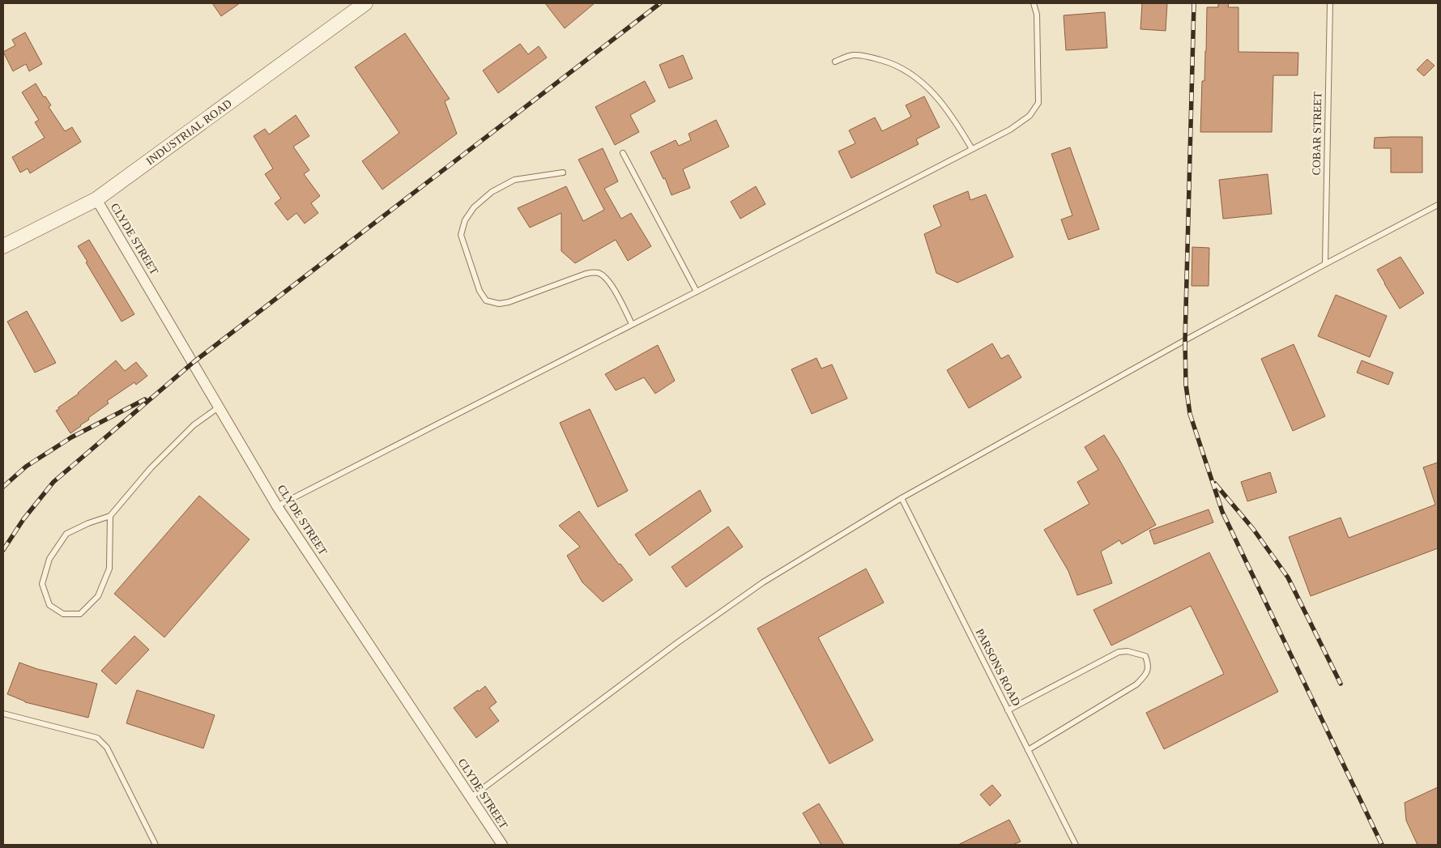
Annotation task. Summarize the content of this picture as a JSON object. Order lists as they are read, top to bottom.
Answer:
{
  "streets": {
    "street": ["INDUSTRIAL ROAD", "CLYDE STREET"],
    "lane": ["COBAR STREET", "PARSONS ROAD"]
  },
  "crossings": [
    ["INDUSTRIAL ROAD", "CLYDE STREET"]
  ]
}
